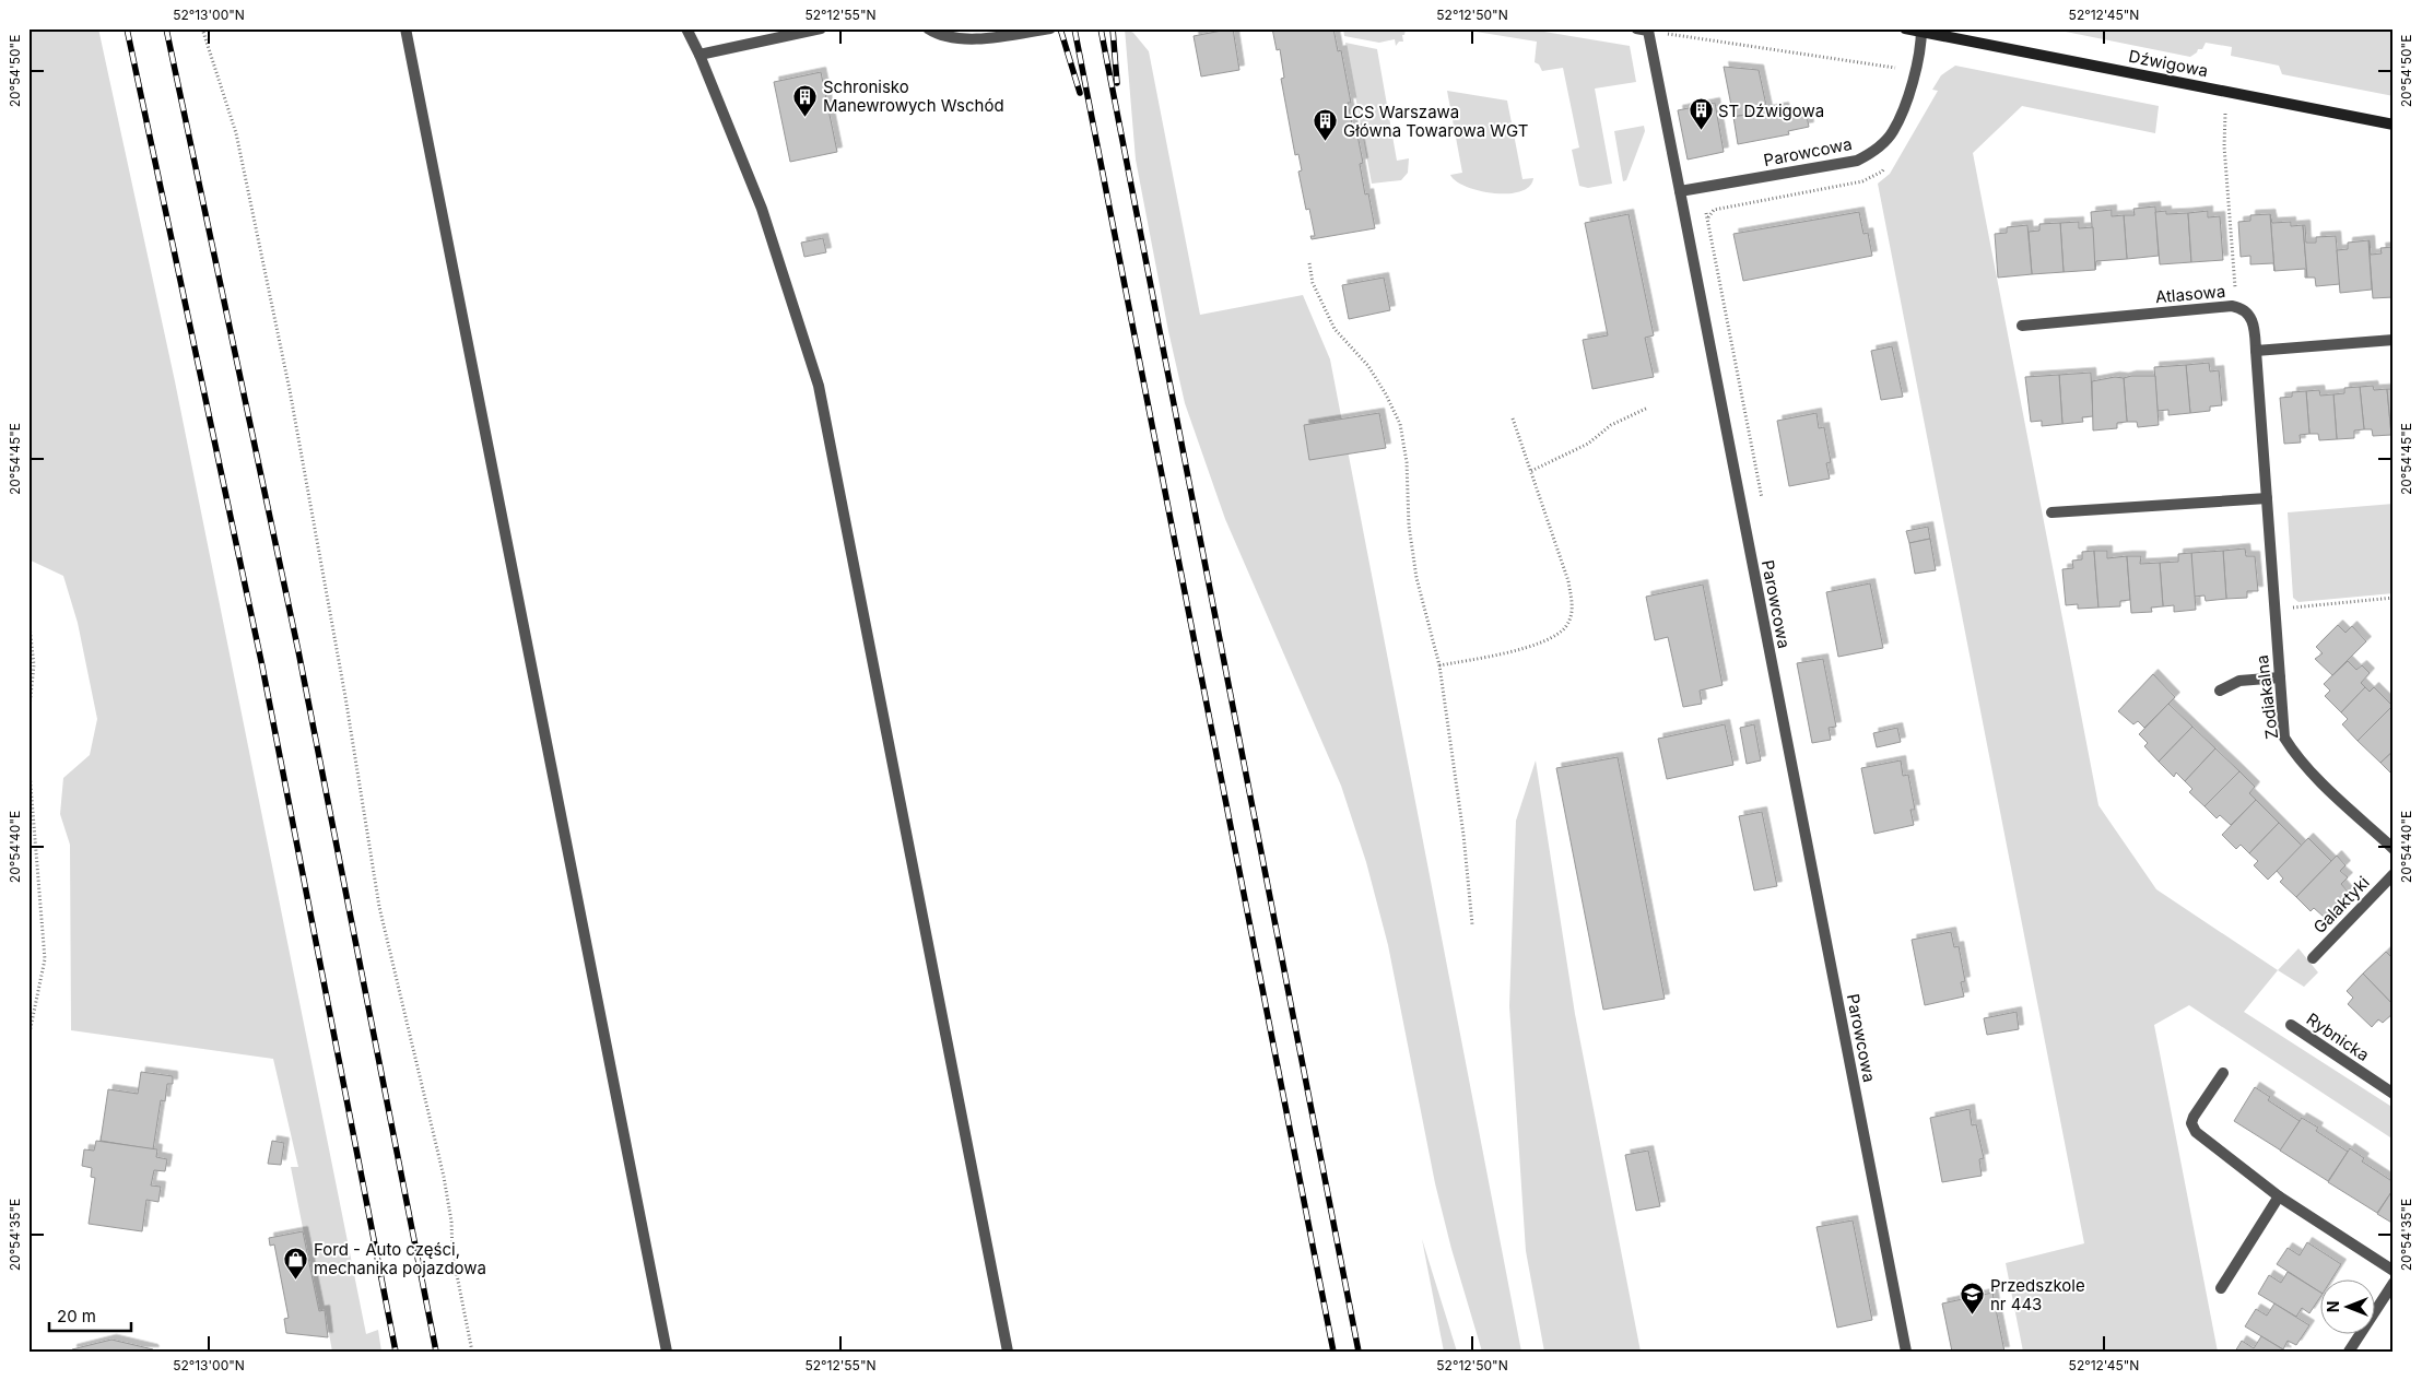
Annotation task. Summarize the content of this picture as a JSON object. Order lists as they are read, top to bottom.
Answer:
{
  "streets": {
    "main road": ["Dźwigowa"],
    "street": [
      "Parowcowa",
      "Atlasowa",
      "Zodiakalna",
      "Galaktyki",
      "Rybnicka"
    ]
  },
  "crossings": [
    ["Dźwigowa", "Parowcowa"],
    ["Atlasowa", "Zodiakalna"]
  ],
  "places": {
    "building": ["Schronisko Manewrowych Wschód", "ST Dźwigowa", "LCS Warszawa Główna Towarowa WGT"],
    "shop": ["Ford - Auto części, mechanika pojazdowa"],
    "school or university": ["Przedszkole nr 443"]
  },
  "scale_bar": "20 m",
  "north": "left",
  "coordinates": [
    "52°13'00\"N",
    "52°12'55\"N",
    "52°12'50\"N",
    "52°12'45\"N",
    "20°54'50\"E",
    "20°54'45\"E",
    "20°54'40\"E",
    "20°54'35\"E"
  ]
}
